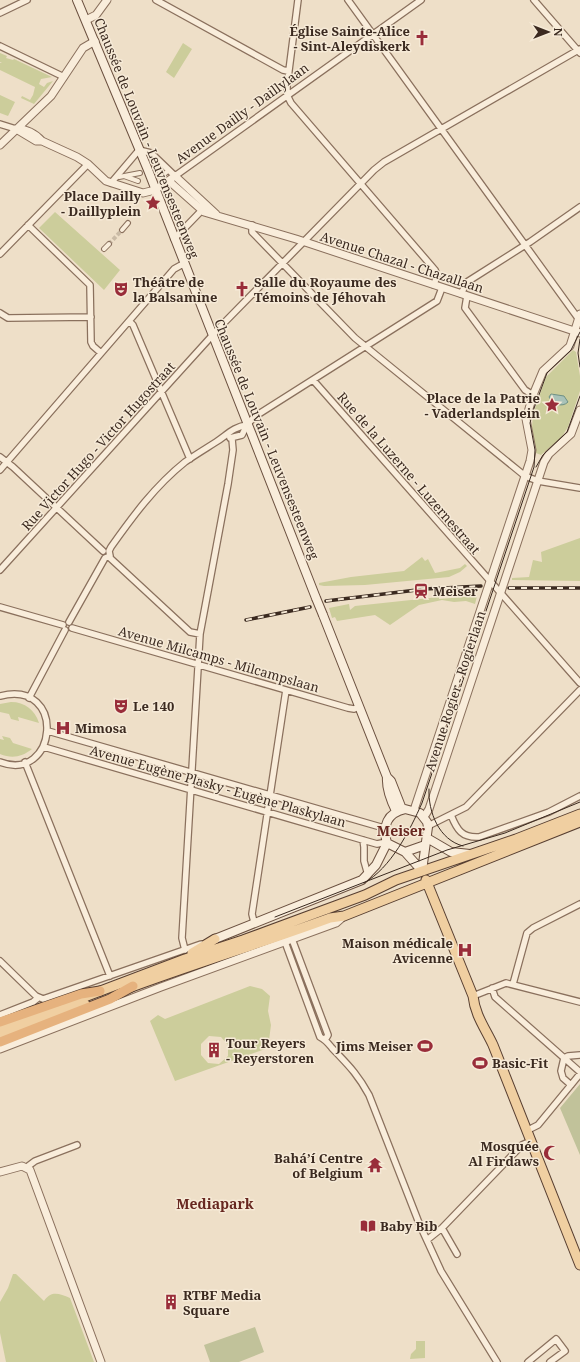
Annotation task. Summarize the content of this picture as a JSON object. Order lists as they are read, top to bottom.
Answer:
{
  "streets": {
    "main road": ["Chaussée de Louvain - Leuvensesteenweg"],
    "street": [
      "Avenue Dailly - Daillylaan",
      "Avenue Chazal - Chazallaan",
      "Rue Victor Hugo - Victor Hugostraat",
      "Rue de la Luzerne - Luzernestraat",
      "Avenue Milcamps - Milcampslaan",
      "Avenue Rogier - Rogierlaan",
      "Avenue Eugène Plasky - Eugène Plaskylaan"
    ]
  },
  "crossings": [
    ["Avenue Dailly - Daillylaan", "Chaussée de Louvain - Leuvensesteenweg"],
    ["Chaussée de Louvain - Leuvensesteenweg", "Rue Victor Hugo - Victor Hugostraat"],
    ["Chaussée de Louvain - Leuvensesteenweg", "Avenue Milcamps - Milcampslaan"],
    ["Chaussée de Louvain - Leuvensesteenweg", "Avenue Rogier - Rogierlaan"],
    ["Chaussée de Louvain - Leuvensesteenweg", "Avenue Eugène Plasky - Eugène Plaskylaan"],
    ["Avenue Chazal - Chazallaan", "Rue Victor Hugo - Victor Hugostraat"],
    ["Rue de la Luzerne - Luzernestraat", "Avenue Rogier - Rogierlaan"],
    ["Avenue Rogier - Rogierlaan", "Avenue Eugène Plasky - Eugène Plaskylaan"]
  ],
  "districts": ["Meiser", "Mediapark"],
  "places": {
    "church": ["Église Sainte-Alice - Sint-Aleydiskerk", "Salle du Royaume des Témoins de Jéhovah"],
    "place": ["Place Dailly - Daillyplein", "Place de la Patrie - Vaderlandsplein"],
    "theatre": ["Théâtre de la Balsamine", "Le 140"],
    "station": ["Meiser"],
    "hospital": ["Mimosa", "Maison médicale Avicenne"],
    "sports": ["Jims Meiser", "Basic-Fit"],
    "building": ["Tour Reyers - Reyerstoren", "RTBF Media Square"],
    "mosque": ["Mosquée Al Firdaws"],
    "temple": ["Bahá’í Centre of Belgium"],
    "library": ["Baby Bib"]
  },
  "north": "right"
}
